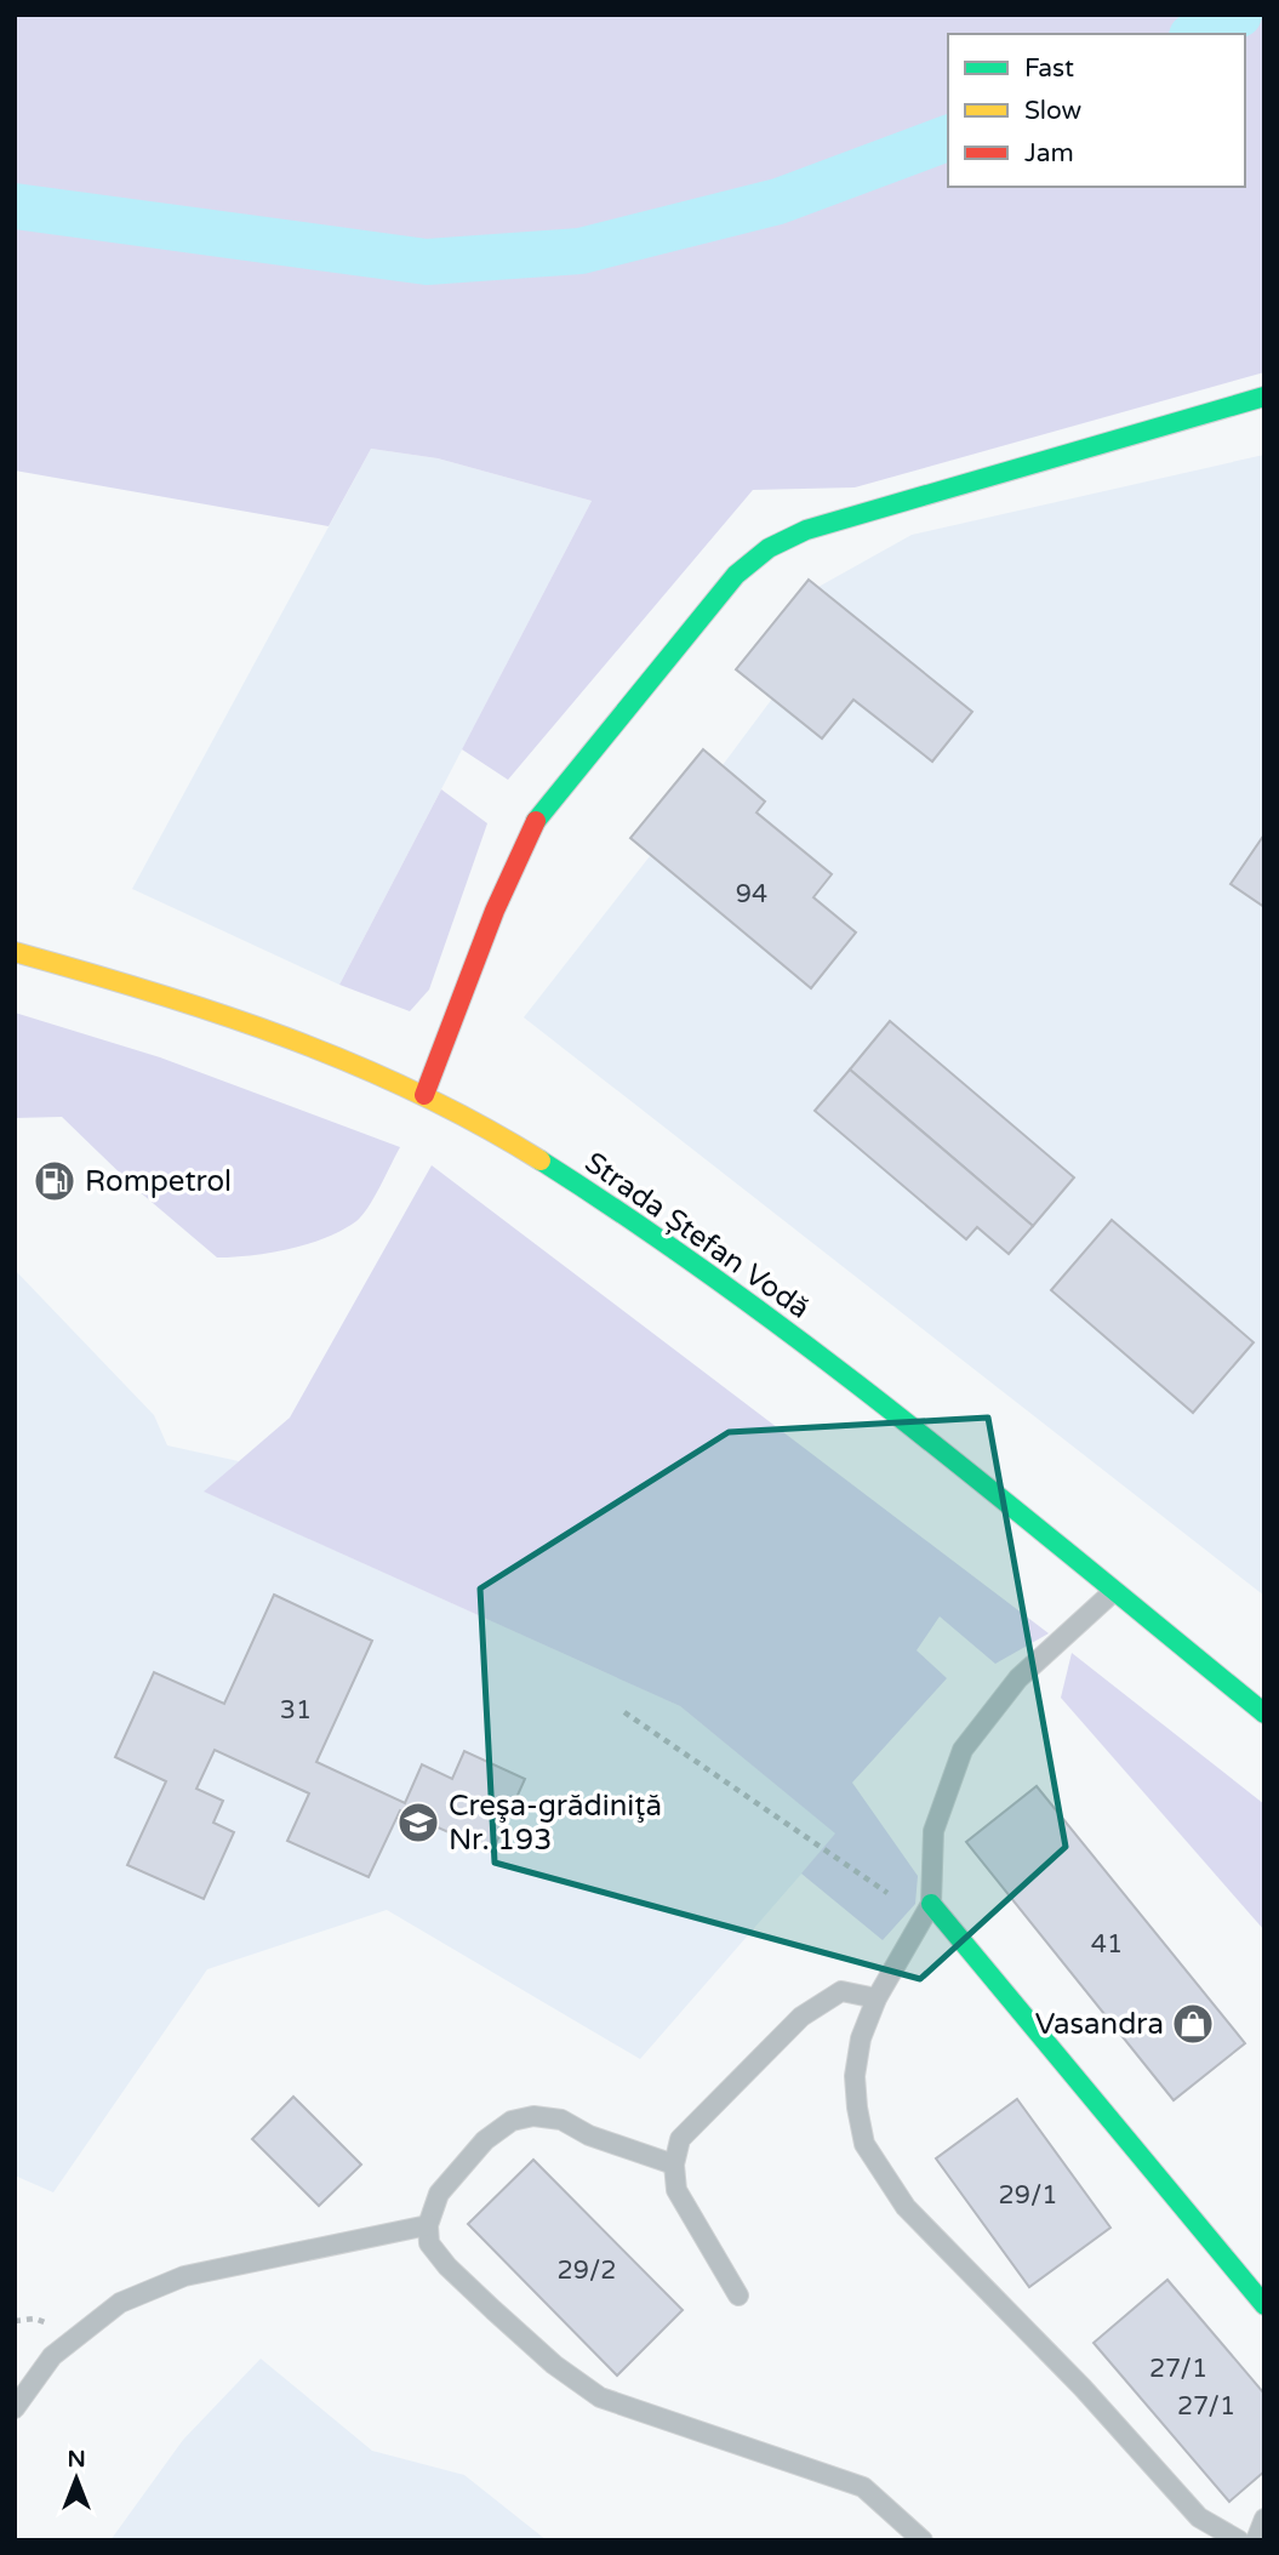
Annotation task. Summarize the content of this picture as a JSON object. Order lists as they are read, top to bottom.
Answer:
{
  "streets": {
    "main road": ["Strada Ștefan Vodă"]
  },
  "places": {
    "fuel station": ["Rompetrol"],
    "school or university": ["Creşa-grădiniţă Nr. 193"],
    "shop": ["Vasandra"]
  },
  "house_numbers": [
    "94",
    "31",
    "41",
    "29/1",
    "29/2",
    "27/1",
    "27/1"
  ],
  "legend": ["Fast", "Slow", "Jam"],
  "north": "top"
}
